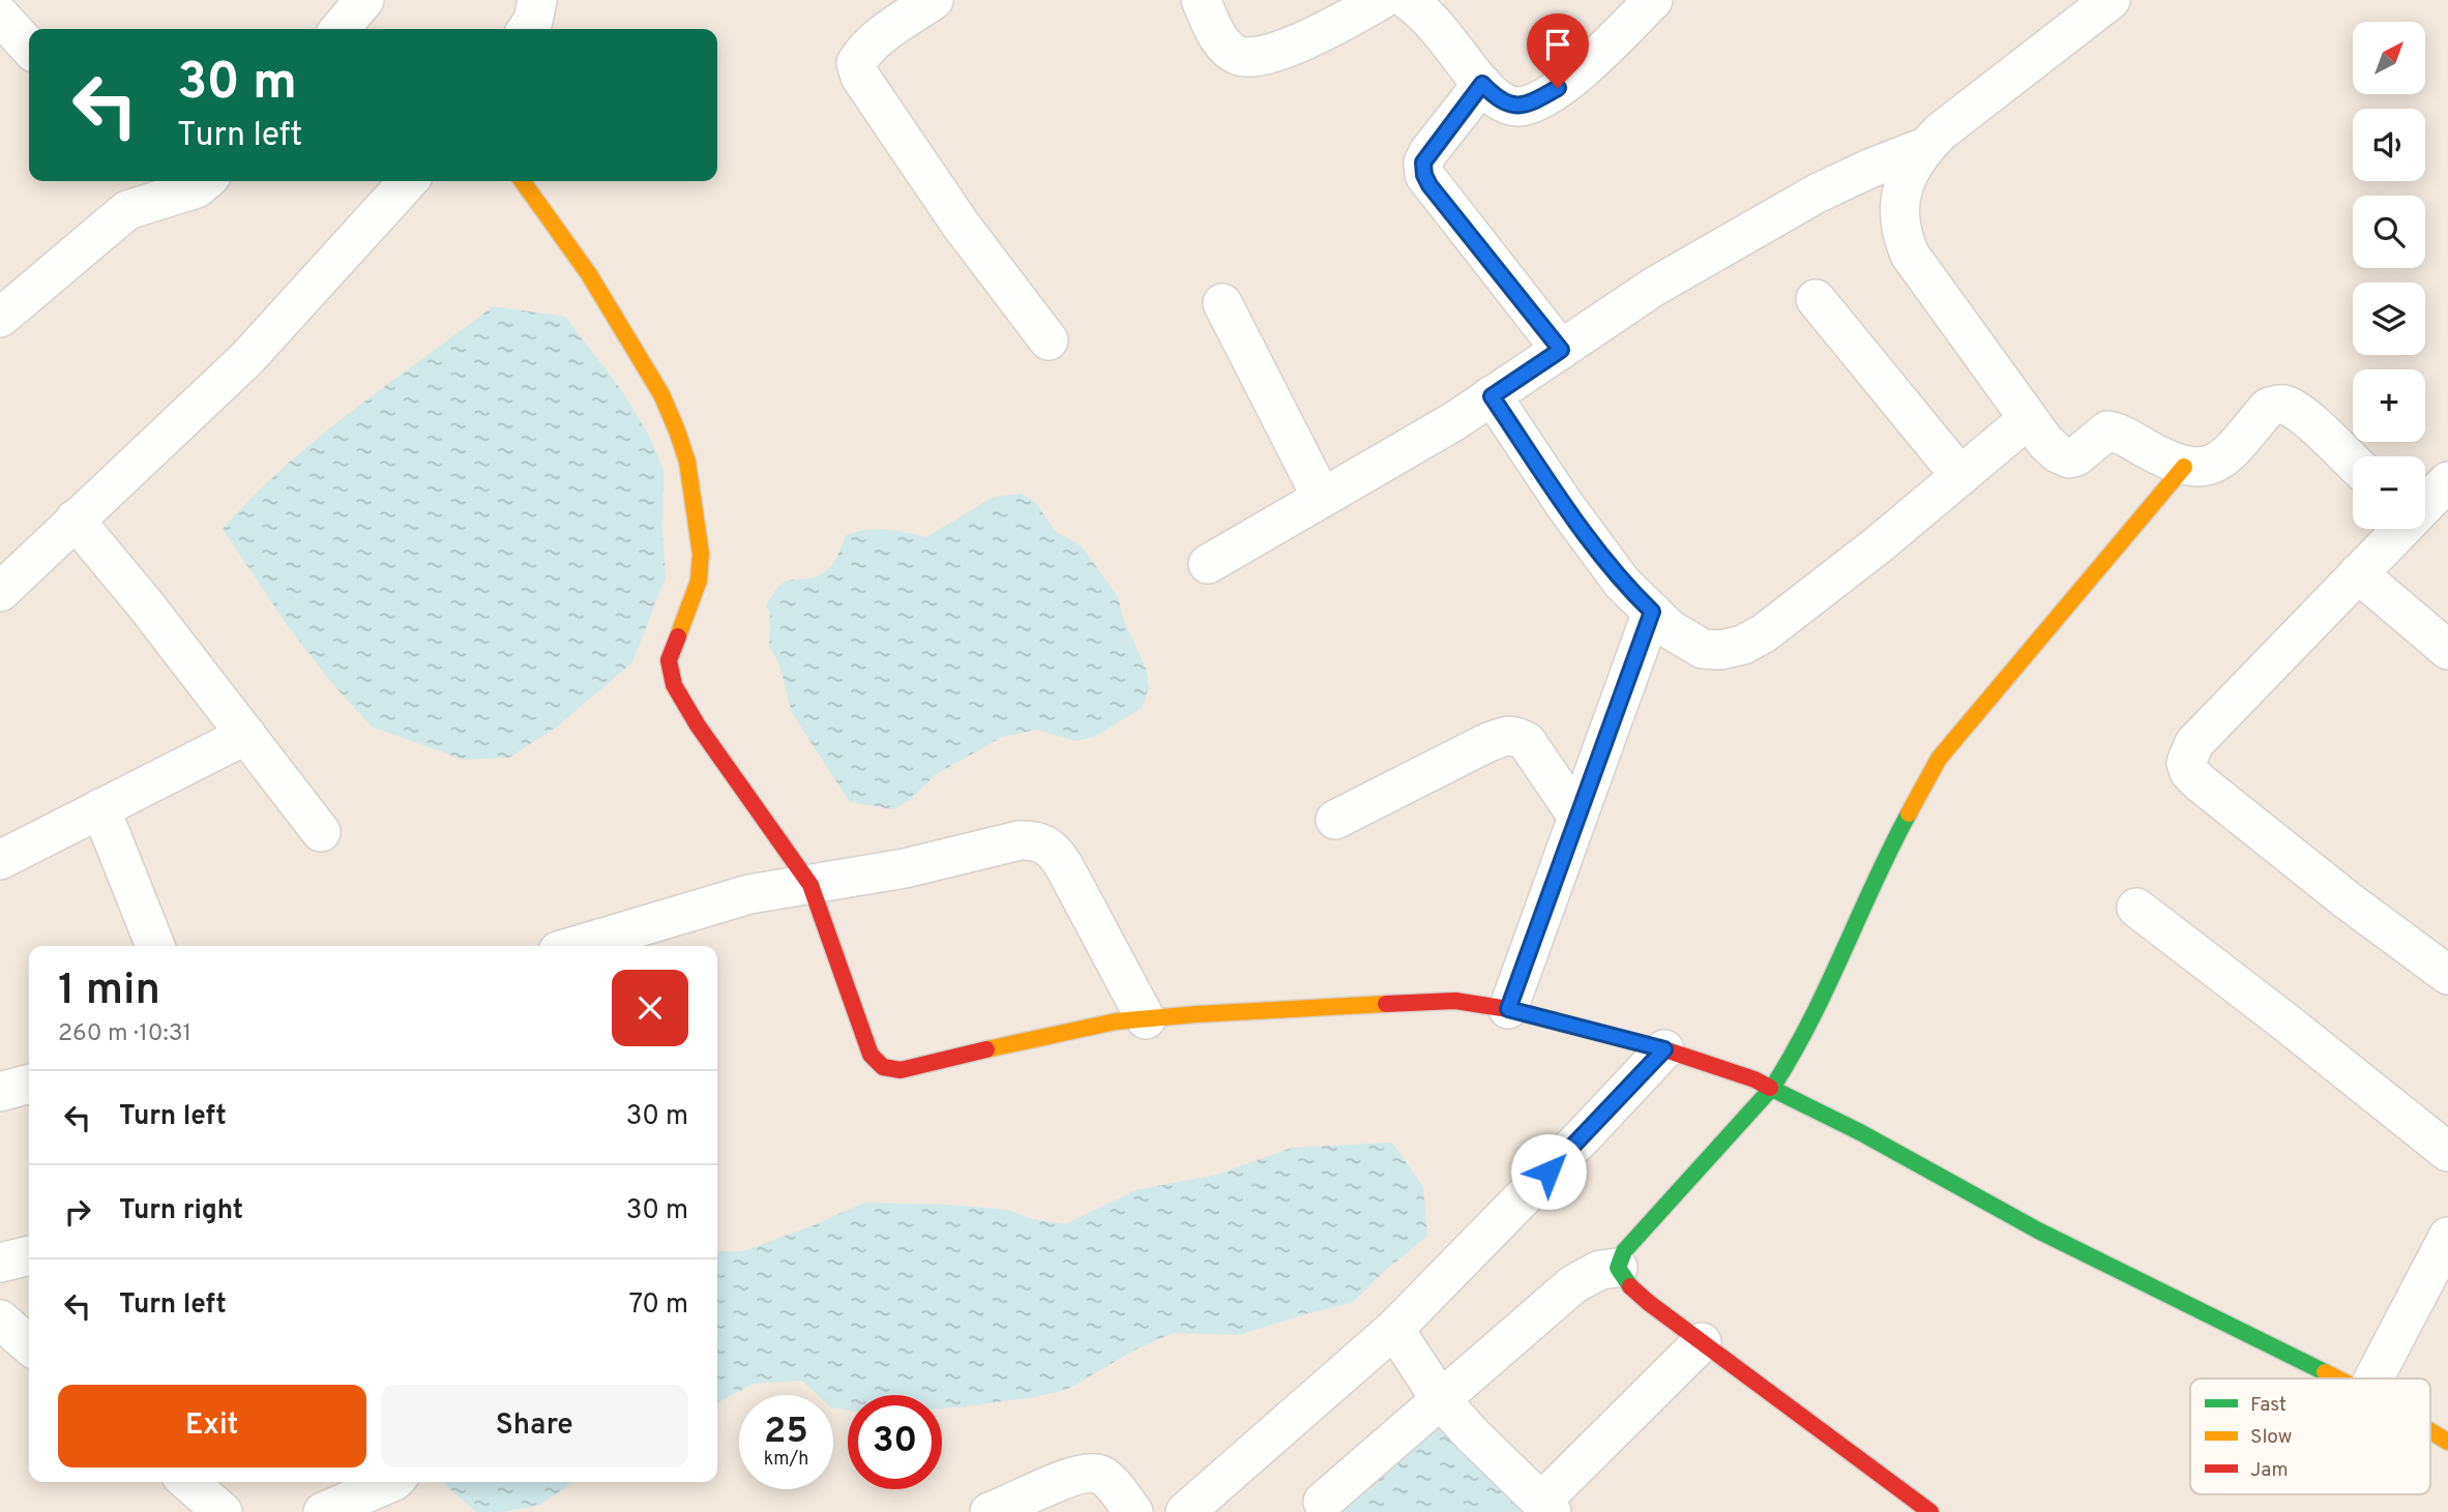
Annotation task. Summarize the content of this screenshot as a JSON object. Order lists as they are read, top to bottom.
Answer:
{
  "legend": ["Fast", "Slow", "Jam"],
  "north": "top right",
  "page": {
    "map_buttons": ["+", "−"],
    "turn": ["30 m", "Turn left"],
    "heading": ["1 min", "260 m · 10:31"],
    "list": [
      {
        "name": "Turn left",
        "value": "30 m"
      },
      {
        "name": "Turn right",
        "value": "30 m"
      },
      {
        "name": "Turn left",
        "value": "70 m"
      }
    ],
    "buttons": ["Exit", "Share"],
    "speed": "25 km/h",
    "limit": "30"
  }
}
